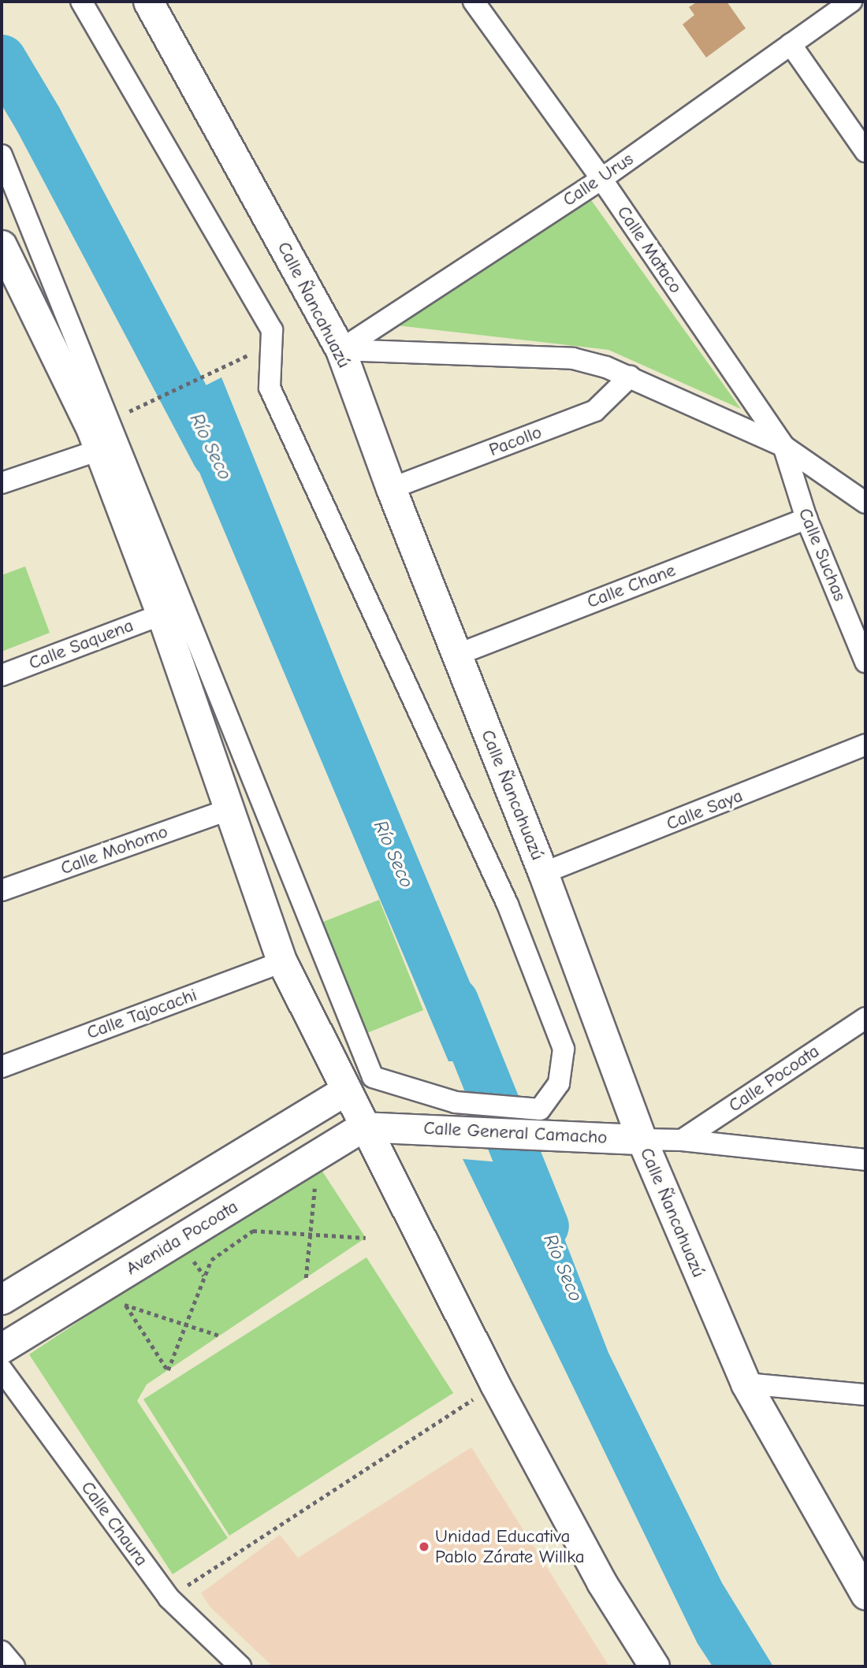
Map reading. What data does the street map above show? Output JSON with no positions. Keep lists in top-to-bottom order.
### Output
{
  "streets": {
    "street": [
      "Calle Urus",
      "Calle Mataco",
      "Calle Ñancahuazú",
      "Pacollo",
      "Calle Suchas",
      "Calle Chane",
      "Calle Saquena",
      "Calle Saya",
      "Calle Mohomo",
      "Calle Tajocachi",
      "Calle Pocoata",
      "Calle General Camacho",
      "Avenida Pocoata",
      "Calle Chaura"
    ]
  },
  "crossings": [
    ["Calle Urus", "Calle Mataco"],
    ["Calle Urus", "Calle Ñancahuazú"],
    ["Calle Mataco", "Calle Suchas"],
    ["Calle Ñancahuazú", "Pacollo"],
    ["Calle Ñancahuazú", "Calle Chane"],
    ["Calle Ñancahuazú", "Calle Saya"],
    ["Calle Ñancahuazú", "Calle General Camacho"],
    ["Calle Suchas", "Calle Chane"],
    ["Calle Pocoata", "Calle General Camacho"],
    ["Calle General Camacho", "Avenida Pocoata"]
  ],
  "water": ["Río Seco"],
  "places": ["Unidad Educativa Pablo Zárate Willka"]
}
